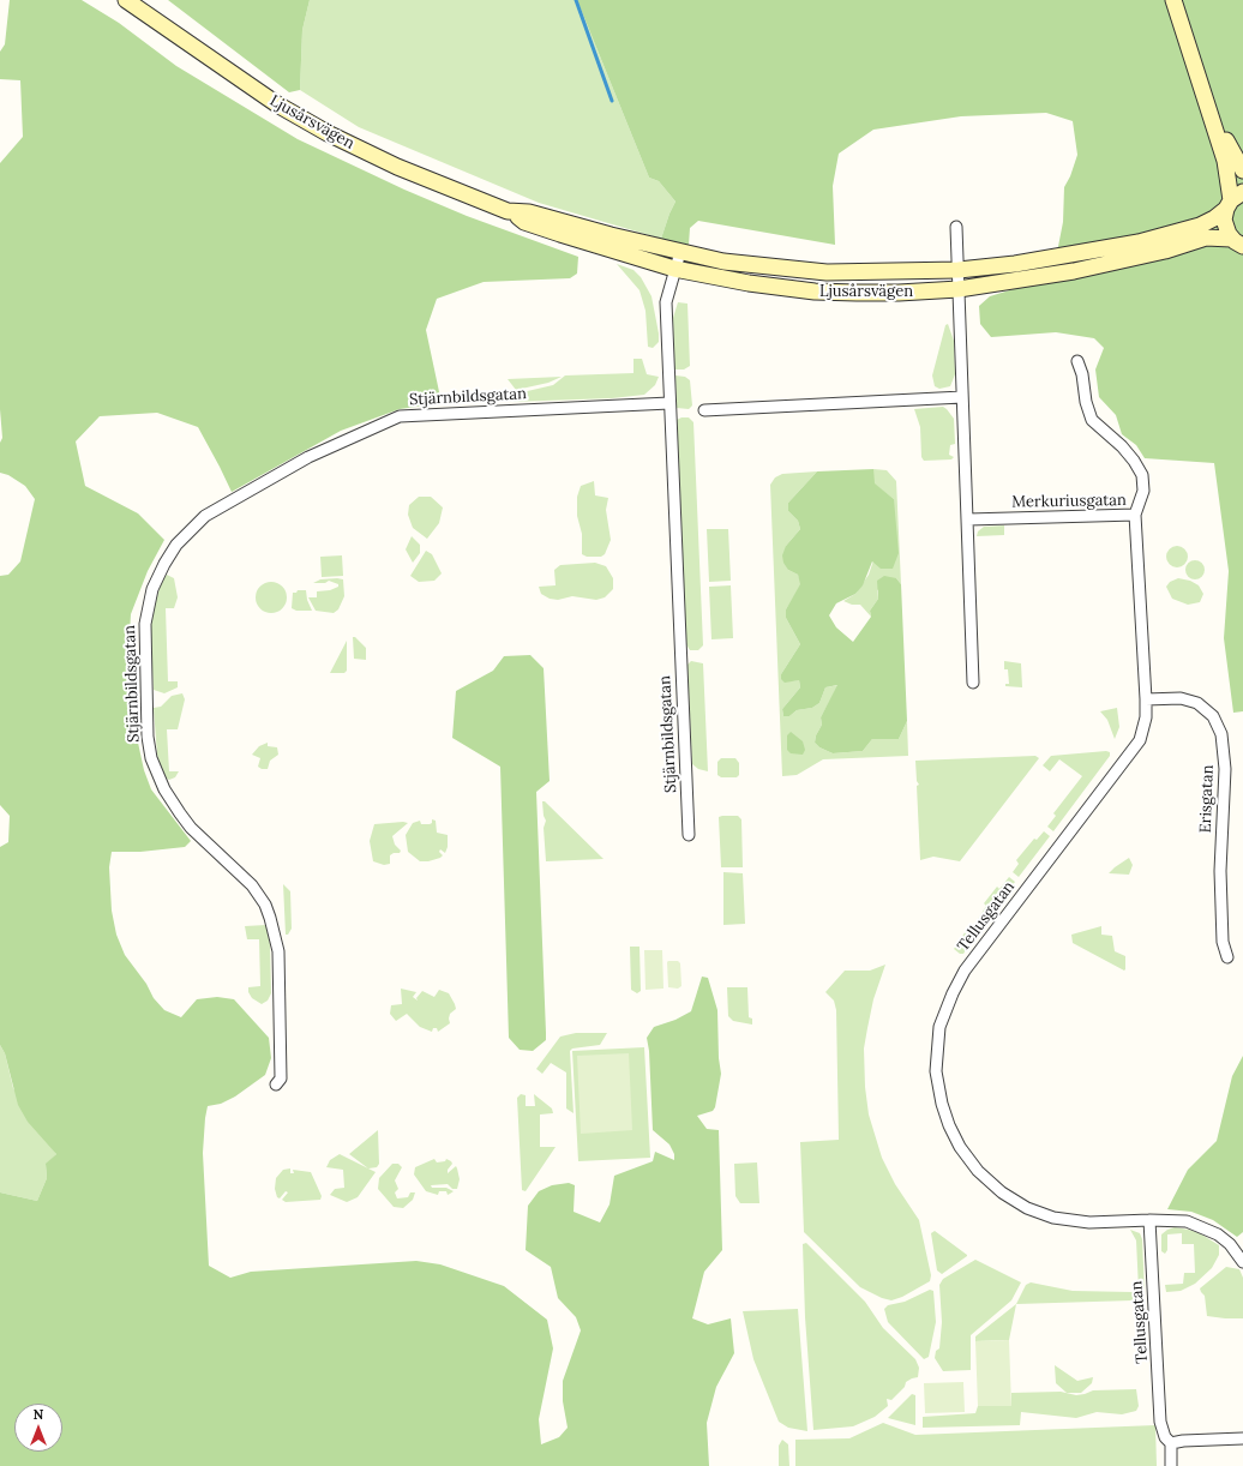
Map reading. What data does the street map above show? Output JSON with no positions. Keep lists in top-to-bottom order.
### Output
{
  "streets": {
    "main road": ["Ljusårsvägen"],
    "street": [
      "Stjärnbildsgatan",
      "Merkuriusgatan",
      "Erisgatan",
      "Tellusgatan"
    ]
  },
  "crossings": [
    ["Ljusårsvägen", "Stjärnbildsgatan"],
    ["Merkuriusgatan", "Tellusgatan"],
    ["Erisgatan", "Tellusgatan"]
  ],
  "north": "top"
}
